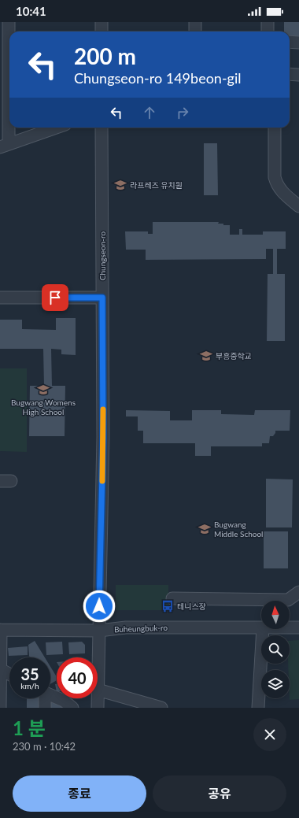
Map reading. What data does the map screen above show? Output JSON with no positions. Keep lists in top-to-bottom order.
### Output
{
  "streets": {
    "street": ["Chungseon-ro", "Buheungbuk-ro"]
  },
  "crossings": [
    ["Chungseon-ro", "Buheungbuk-ro"]
  ],
  "places": {
    "school or university": [
      "라프레즈 유치원",
      "부흥중학교",
      "Bugwang Womens High School",
      "Bugwang Middle School"
    ],
    "bus stop": ["테니스장"]
  },
  "north": "top",
  "page": {
    "status": "10:41",
    "turn": ["200 m", "Chungseon-ro 149beon-gil"],
    "speed": "35 km/h",
    "limit": "40",
    "heading": ["1 분", "230 m · 10:42"],
    "buttons": ["종료", "공유"]
  }
}
